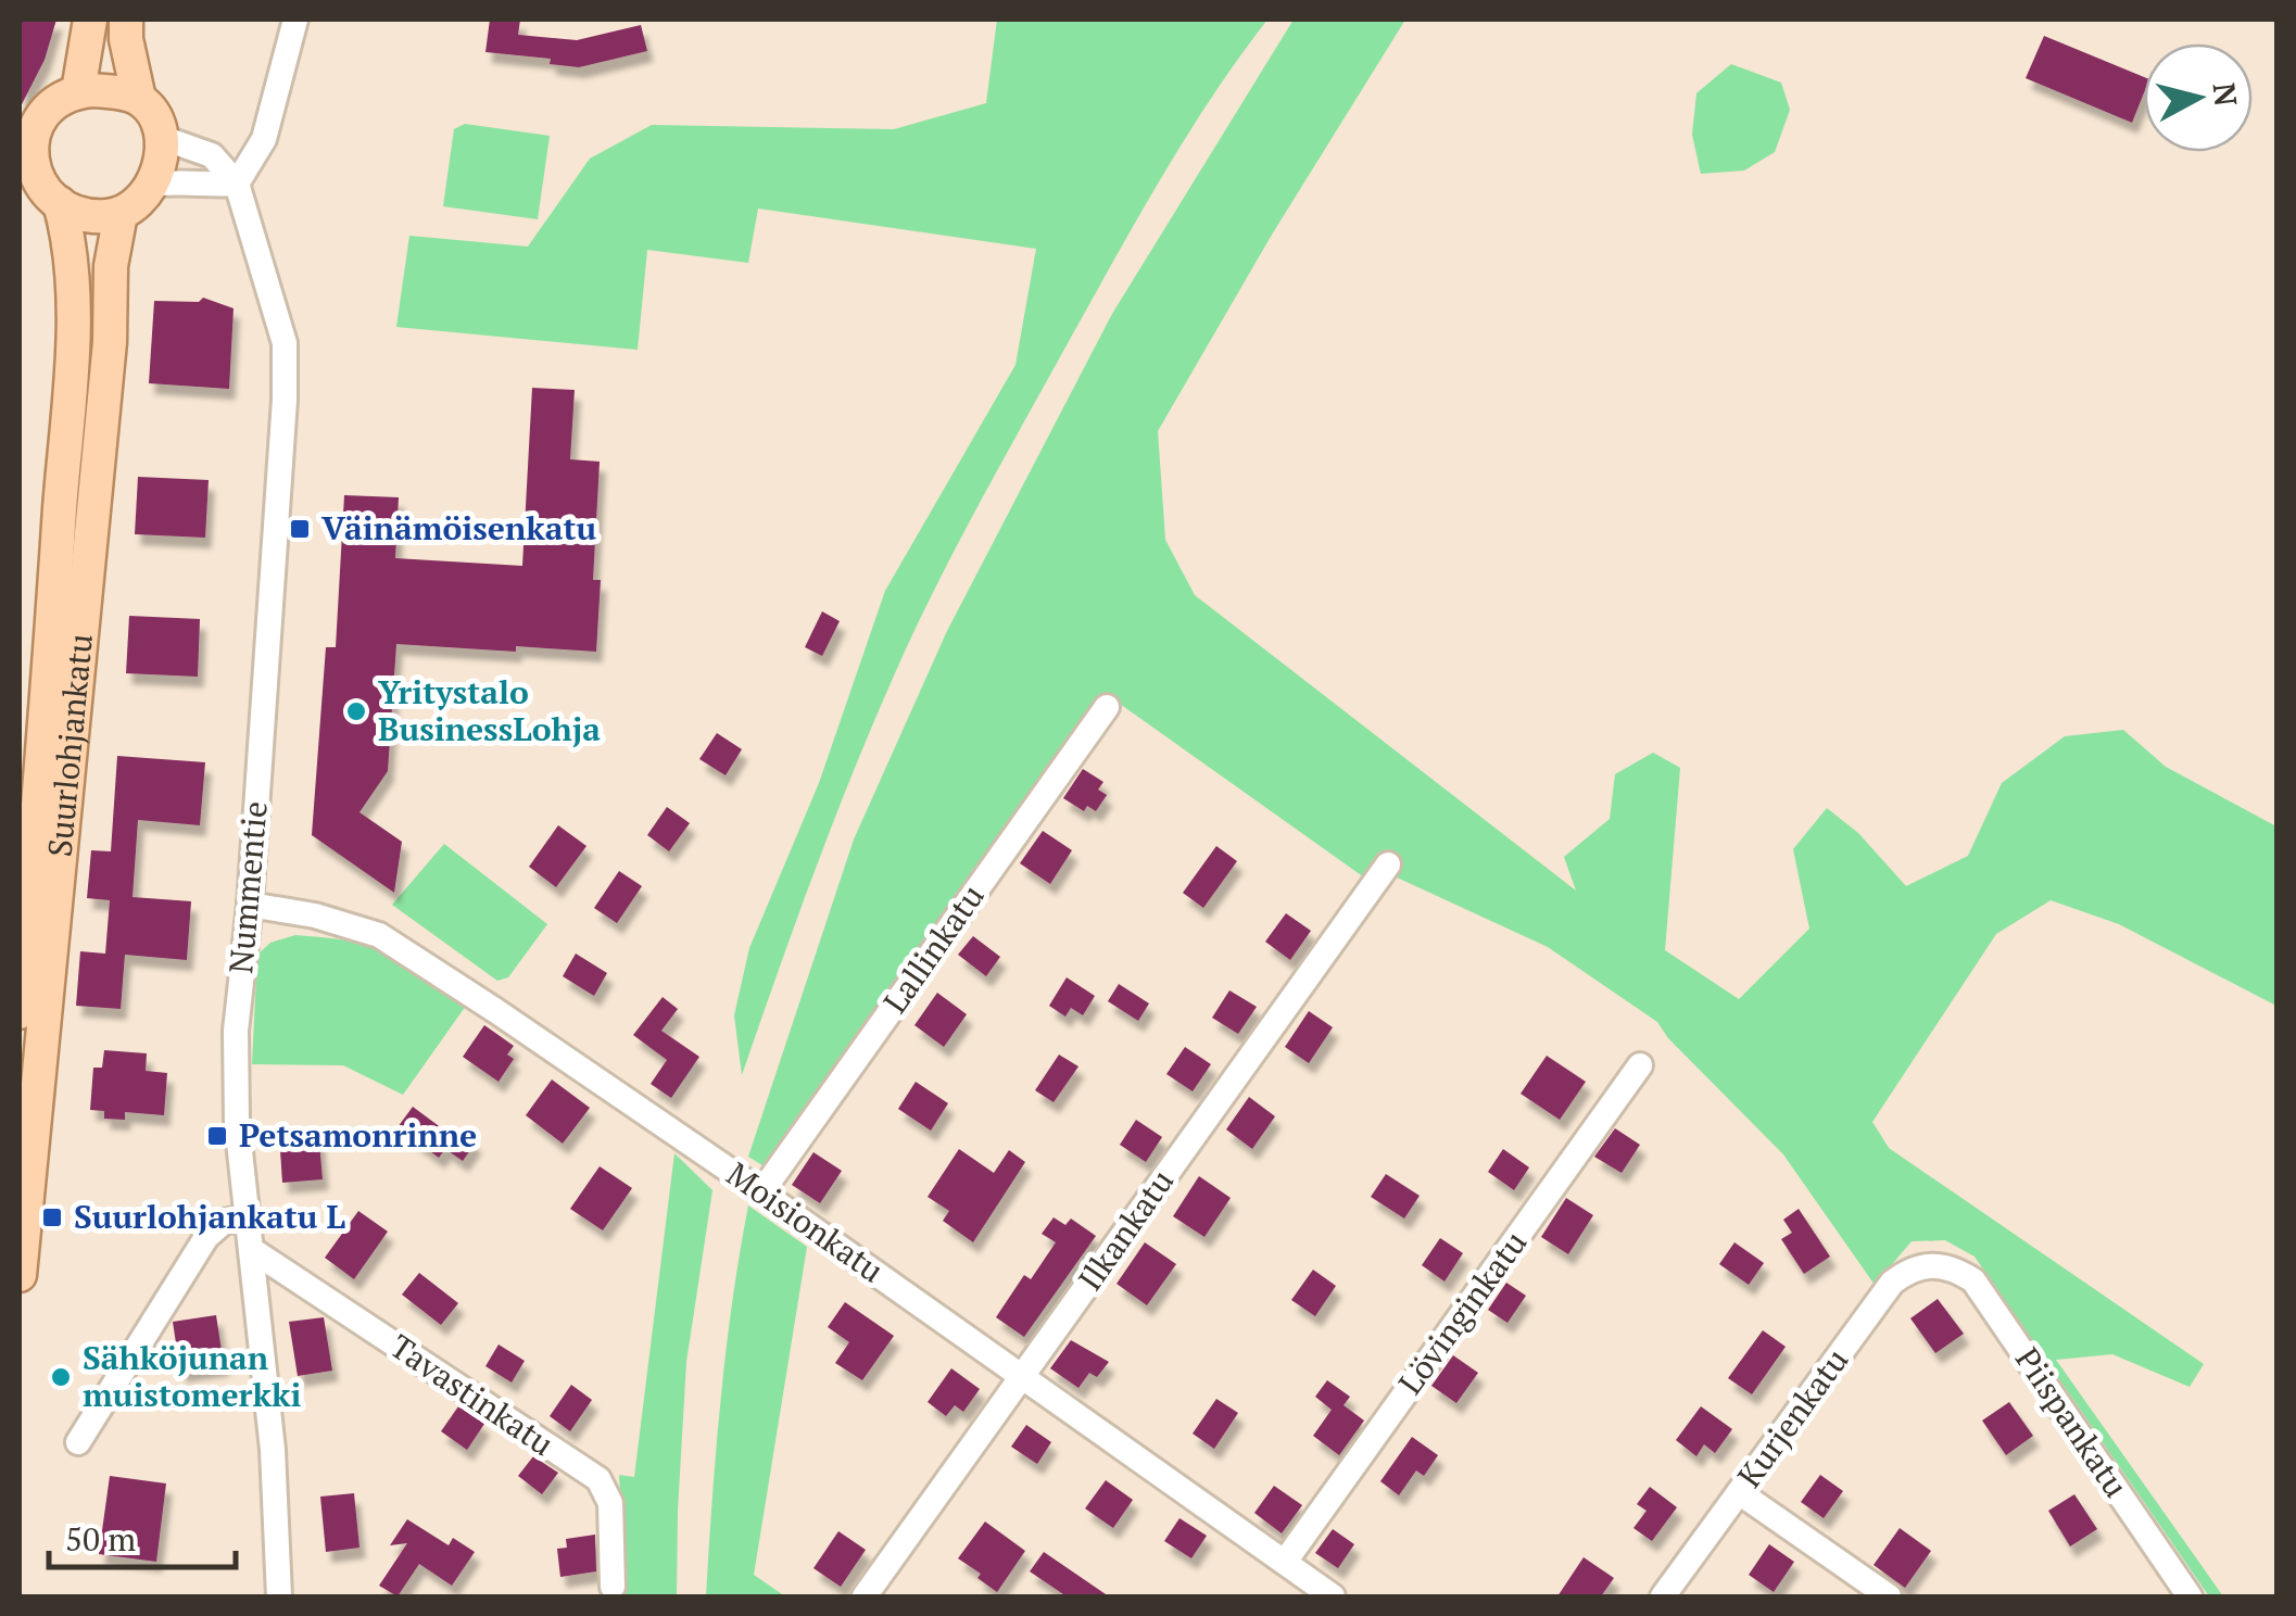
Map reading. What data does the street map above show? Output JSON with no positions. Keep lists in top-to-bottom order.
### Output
{
  "streets": {
    "main road": ["Suurlohjankatu"],
    "street": [
      "Nummentie",
      "Lallinkatu",
      "Moisionkatu",
      "Ilkankatu",
      "Lövinginkatu",
      "Tavastinkatu",
      "Kurjenkatu",
      "Piispankatu"
    ]
  },
  "crossings": [
    ["Nummentie", "Moisionkatu"],
    ["Nummentie", "Tavastinkatu"],
    ["Lallinkatu", "Moisionkatu"],
    ["Moisionkatu", "Ilkankatu"],
    ["Moisionkatu", "Lövinginkatu"],
    ["Kurjenkatu", "Piispankatu"]
  ],
  "places": {
    "transit": ["Väinämöisenkatu", "Petsamonrinne", "Suurlohjankatu L"],
    "other": ["Yritystalo BusinessLohja", "Sähköjunan muistomerkki"]
  },
  "scale_bar": "50 m",
  "north": "right"
}
